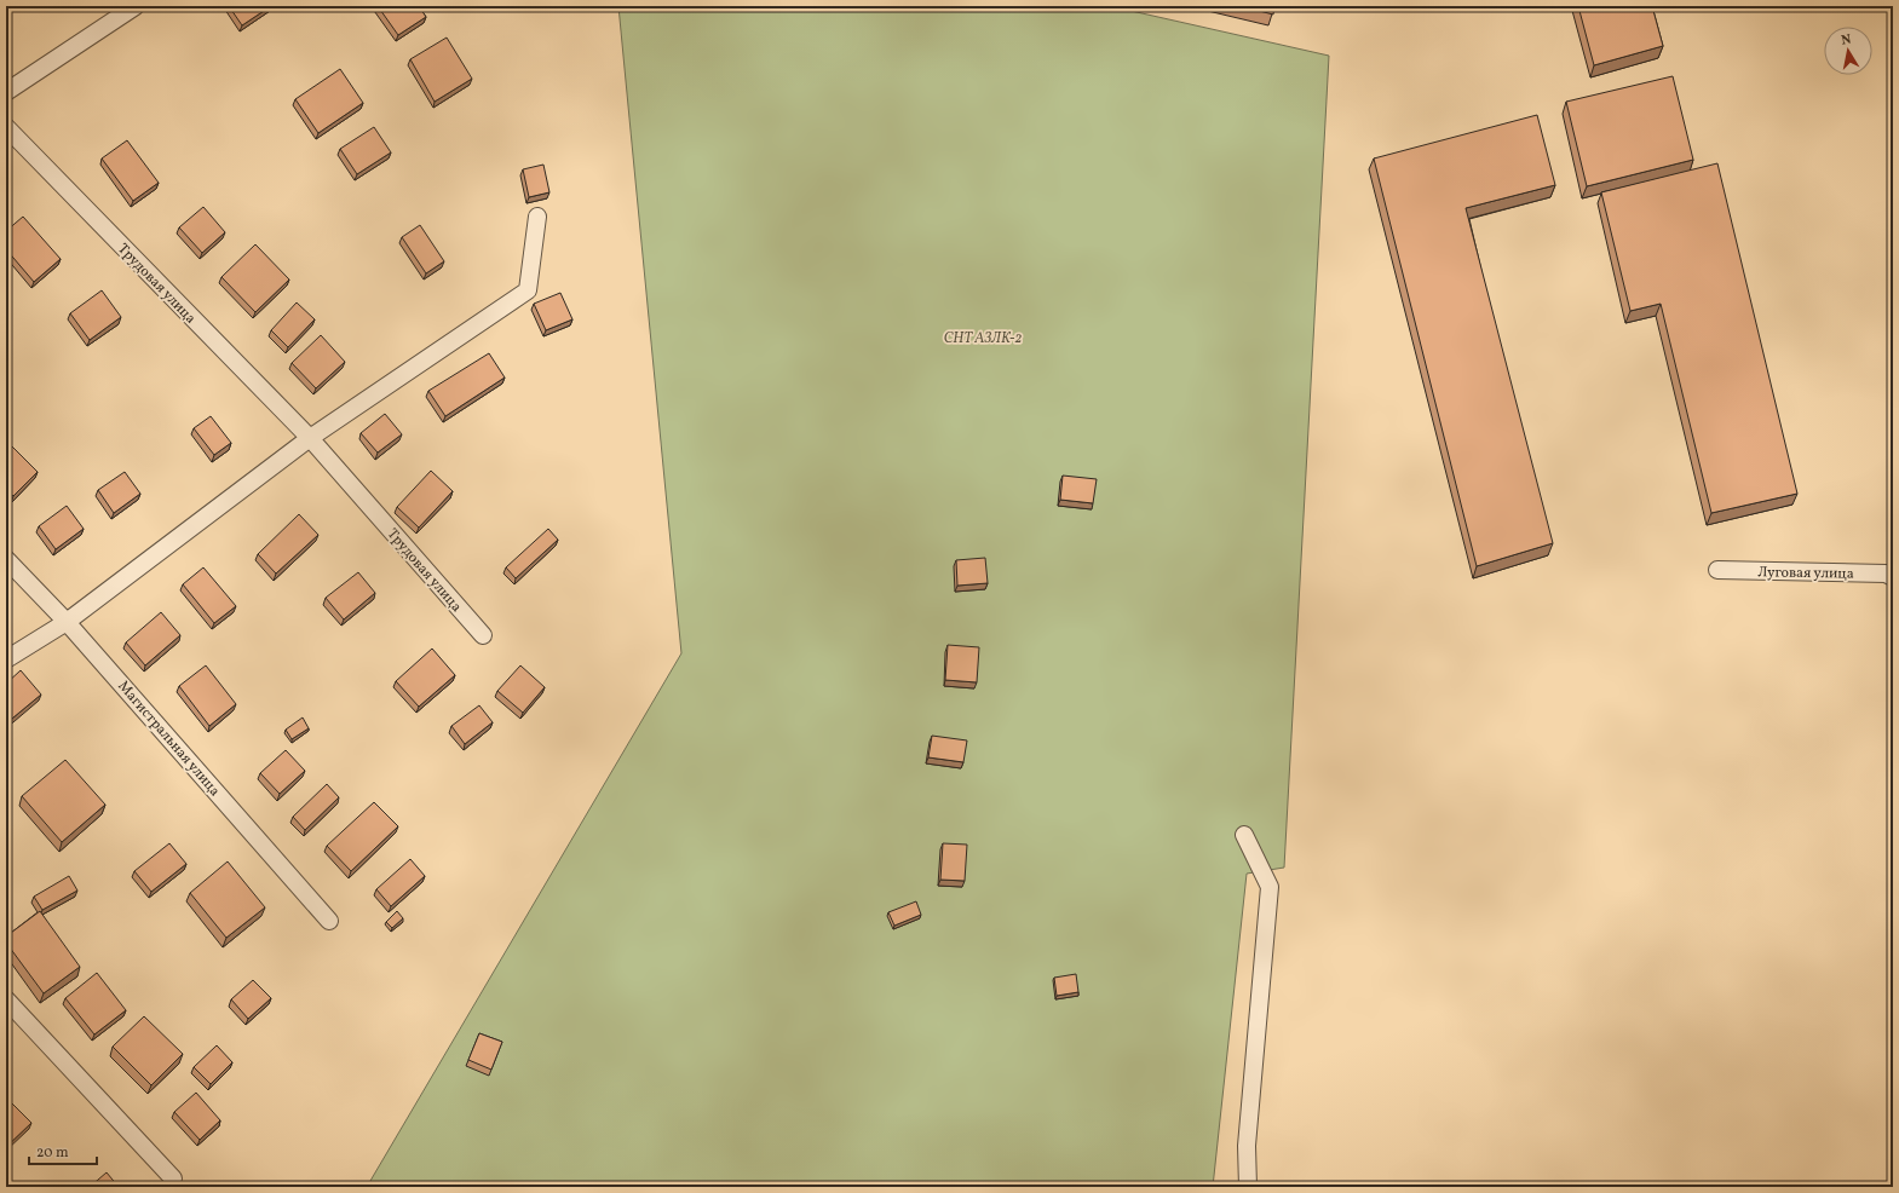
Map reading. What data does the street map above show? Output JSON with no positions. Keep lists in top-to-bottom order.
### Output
{
  "streets": {
    "street": ["Трудовая улица", "Луговая улица", "Магистральная улица"]
  },
  "parks": ["СНТ АЗЛК-2"],
  "scale_bar": "20 m",
  "north": "top"
}
